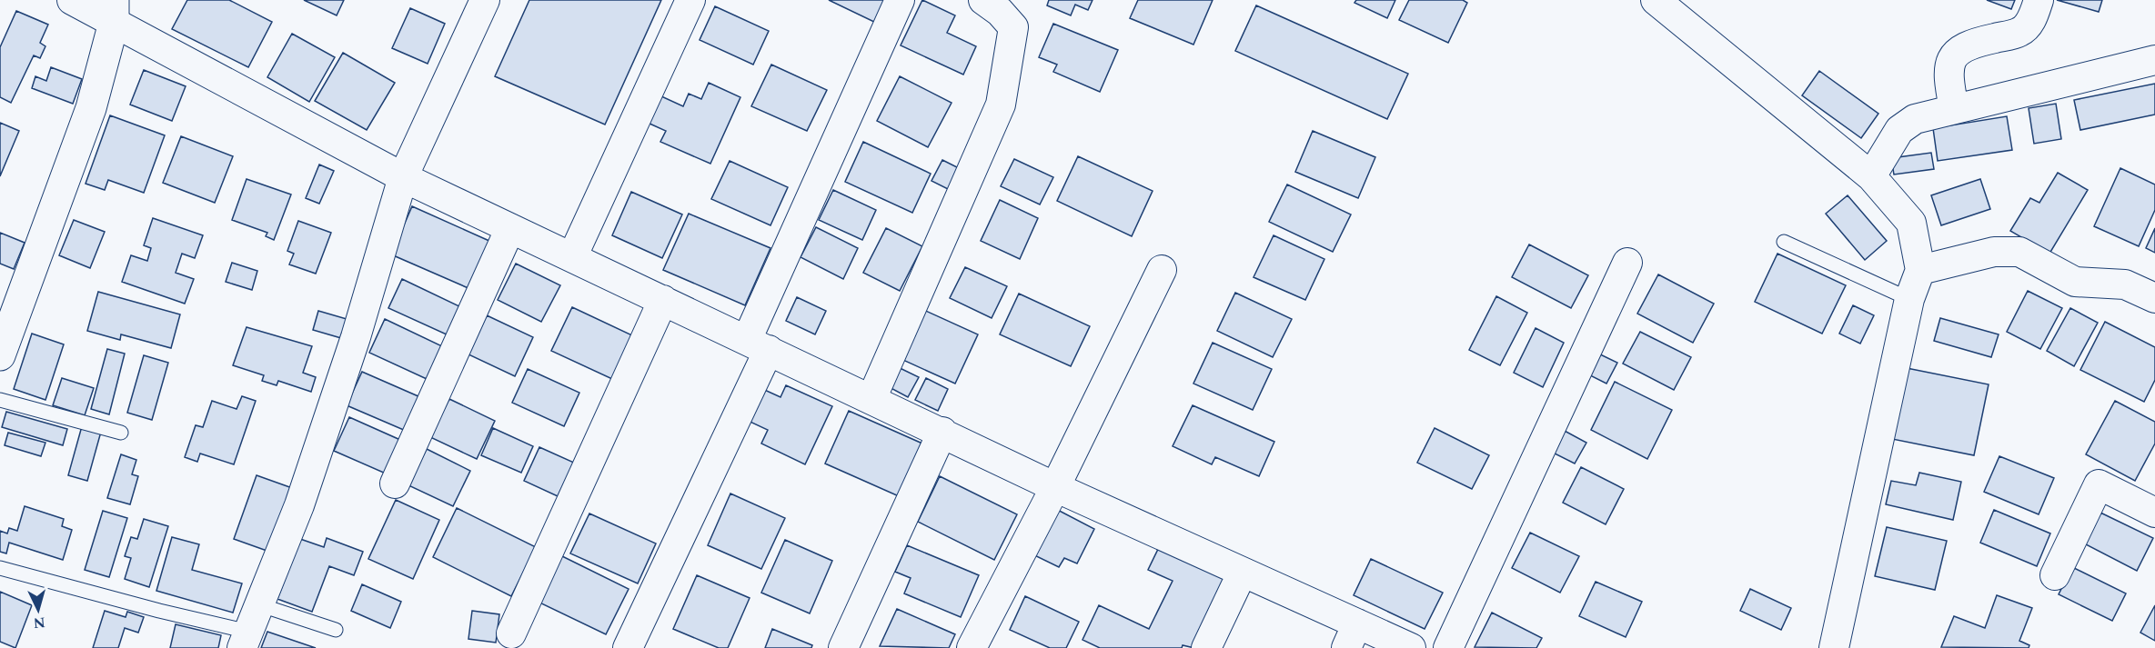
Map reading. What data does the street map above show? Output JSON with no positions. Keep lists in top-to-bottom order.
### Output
{
  "north": "bottom"
}
